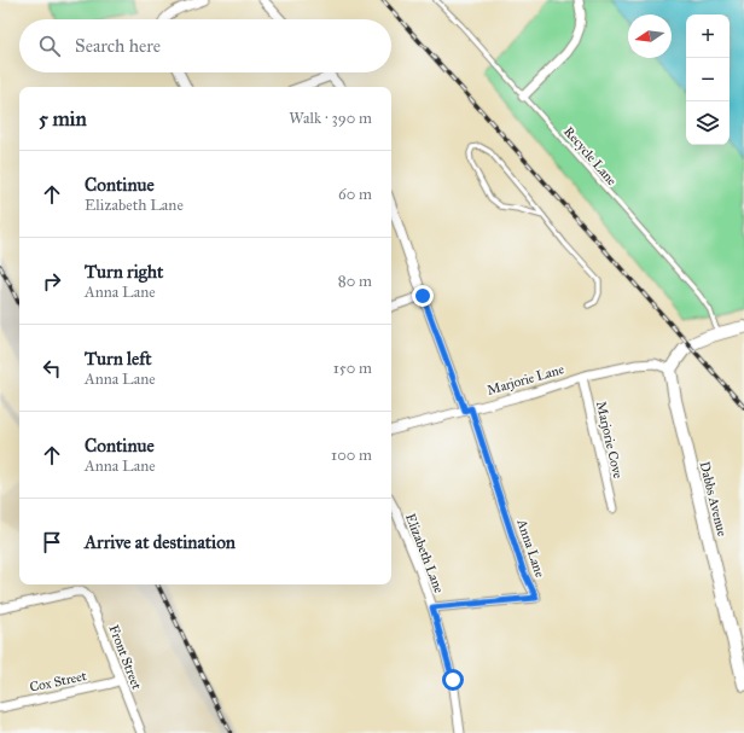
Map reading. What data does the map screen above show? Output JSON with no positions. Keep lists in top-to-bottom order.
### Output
{
  "streets": {
    "street": [
      "Marjorie Lane",
      "Marjorie Cove",
      "Dabbs Avenue",
      "Anna Lane",
      "Elizabeth Lane",
      "Front Street",
      "Cox Street"
    ],
    "lane": ["Recycle Lane"]
  },
  "crossings": [
    ["Marjorie Lane", "Marjorie Cove"],
    ["Marjorie Lane", "Dabbs Avenue"],
    ["Marjorie Lane", "Anna Lane"],
    ["Anna Lane", "Elizabeth Lane"],
    ["Front Street", "Cox Street"]
  ],
  "north": "left",
  "page": {
    "map_buttons": ["+", "−"],
    "search": "Search here",
    "heading": ["5 min", "Walk · 390 m"],
    "list": [
      ["Continue", "Elizabeth Lane", "60 m"],
      ["Turn right", "Anna Lane", "80 m"],
      ["Turn left", "Anna Lane", "150 m"],
      ["Continue", "Anna Lane", "100 m"],
      "Arrive at destination"
    ]
  }
}
